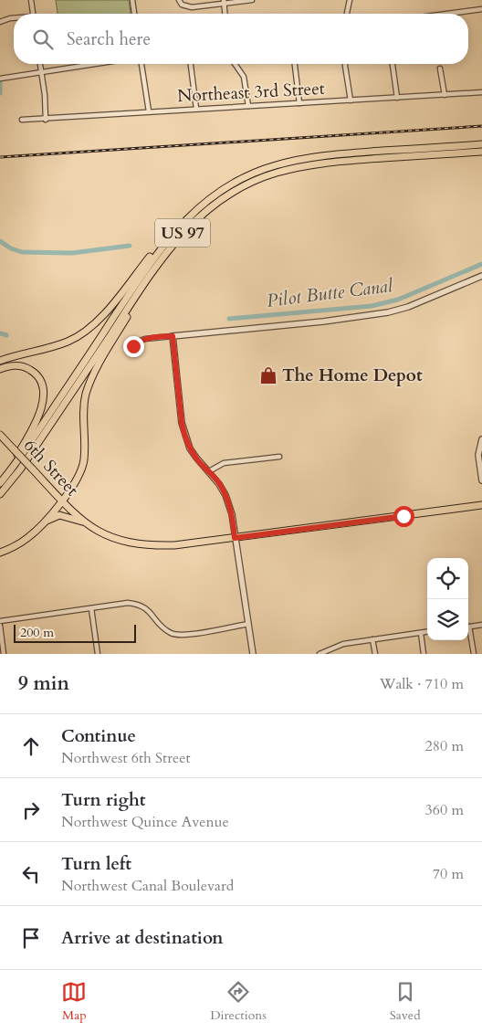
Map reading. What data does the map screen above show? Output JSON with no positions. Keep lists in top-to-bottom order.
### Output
{
  "streets": {
    "main road": ["US 97", "6th Street"],
    "street": ["Northeast 3rd Street"]
  },
  "water": ["Pilot Butte Canal"],
  "places": {
    "shop": ["The Home Depot"]
  },
  "scale_bar": "200 m",
  "page": {
    "search": "Search here",
    "scale": "200 m",
    "heading": ["9 min", "Walk · 710 m"],
    "list": [
      ["Continue", "Northwest 6th Street", "280 m"],
      ["Turn right", "Northwest Quince Avenue", "360 m"],
      ["Turn left", "Northwest Canal Boulevard", "70 m"],
      "Arrive at destination"
    ],
    "nav": ["Map", "Directions", "Saved"]
  }
}
